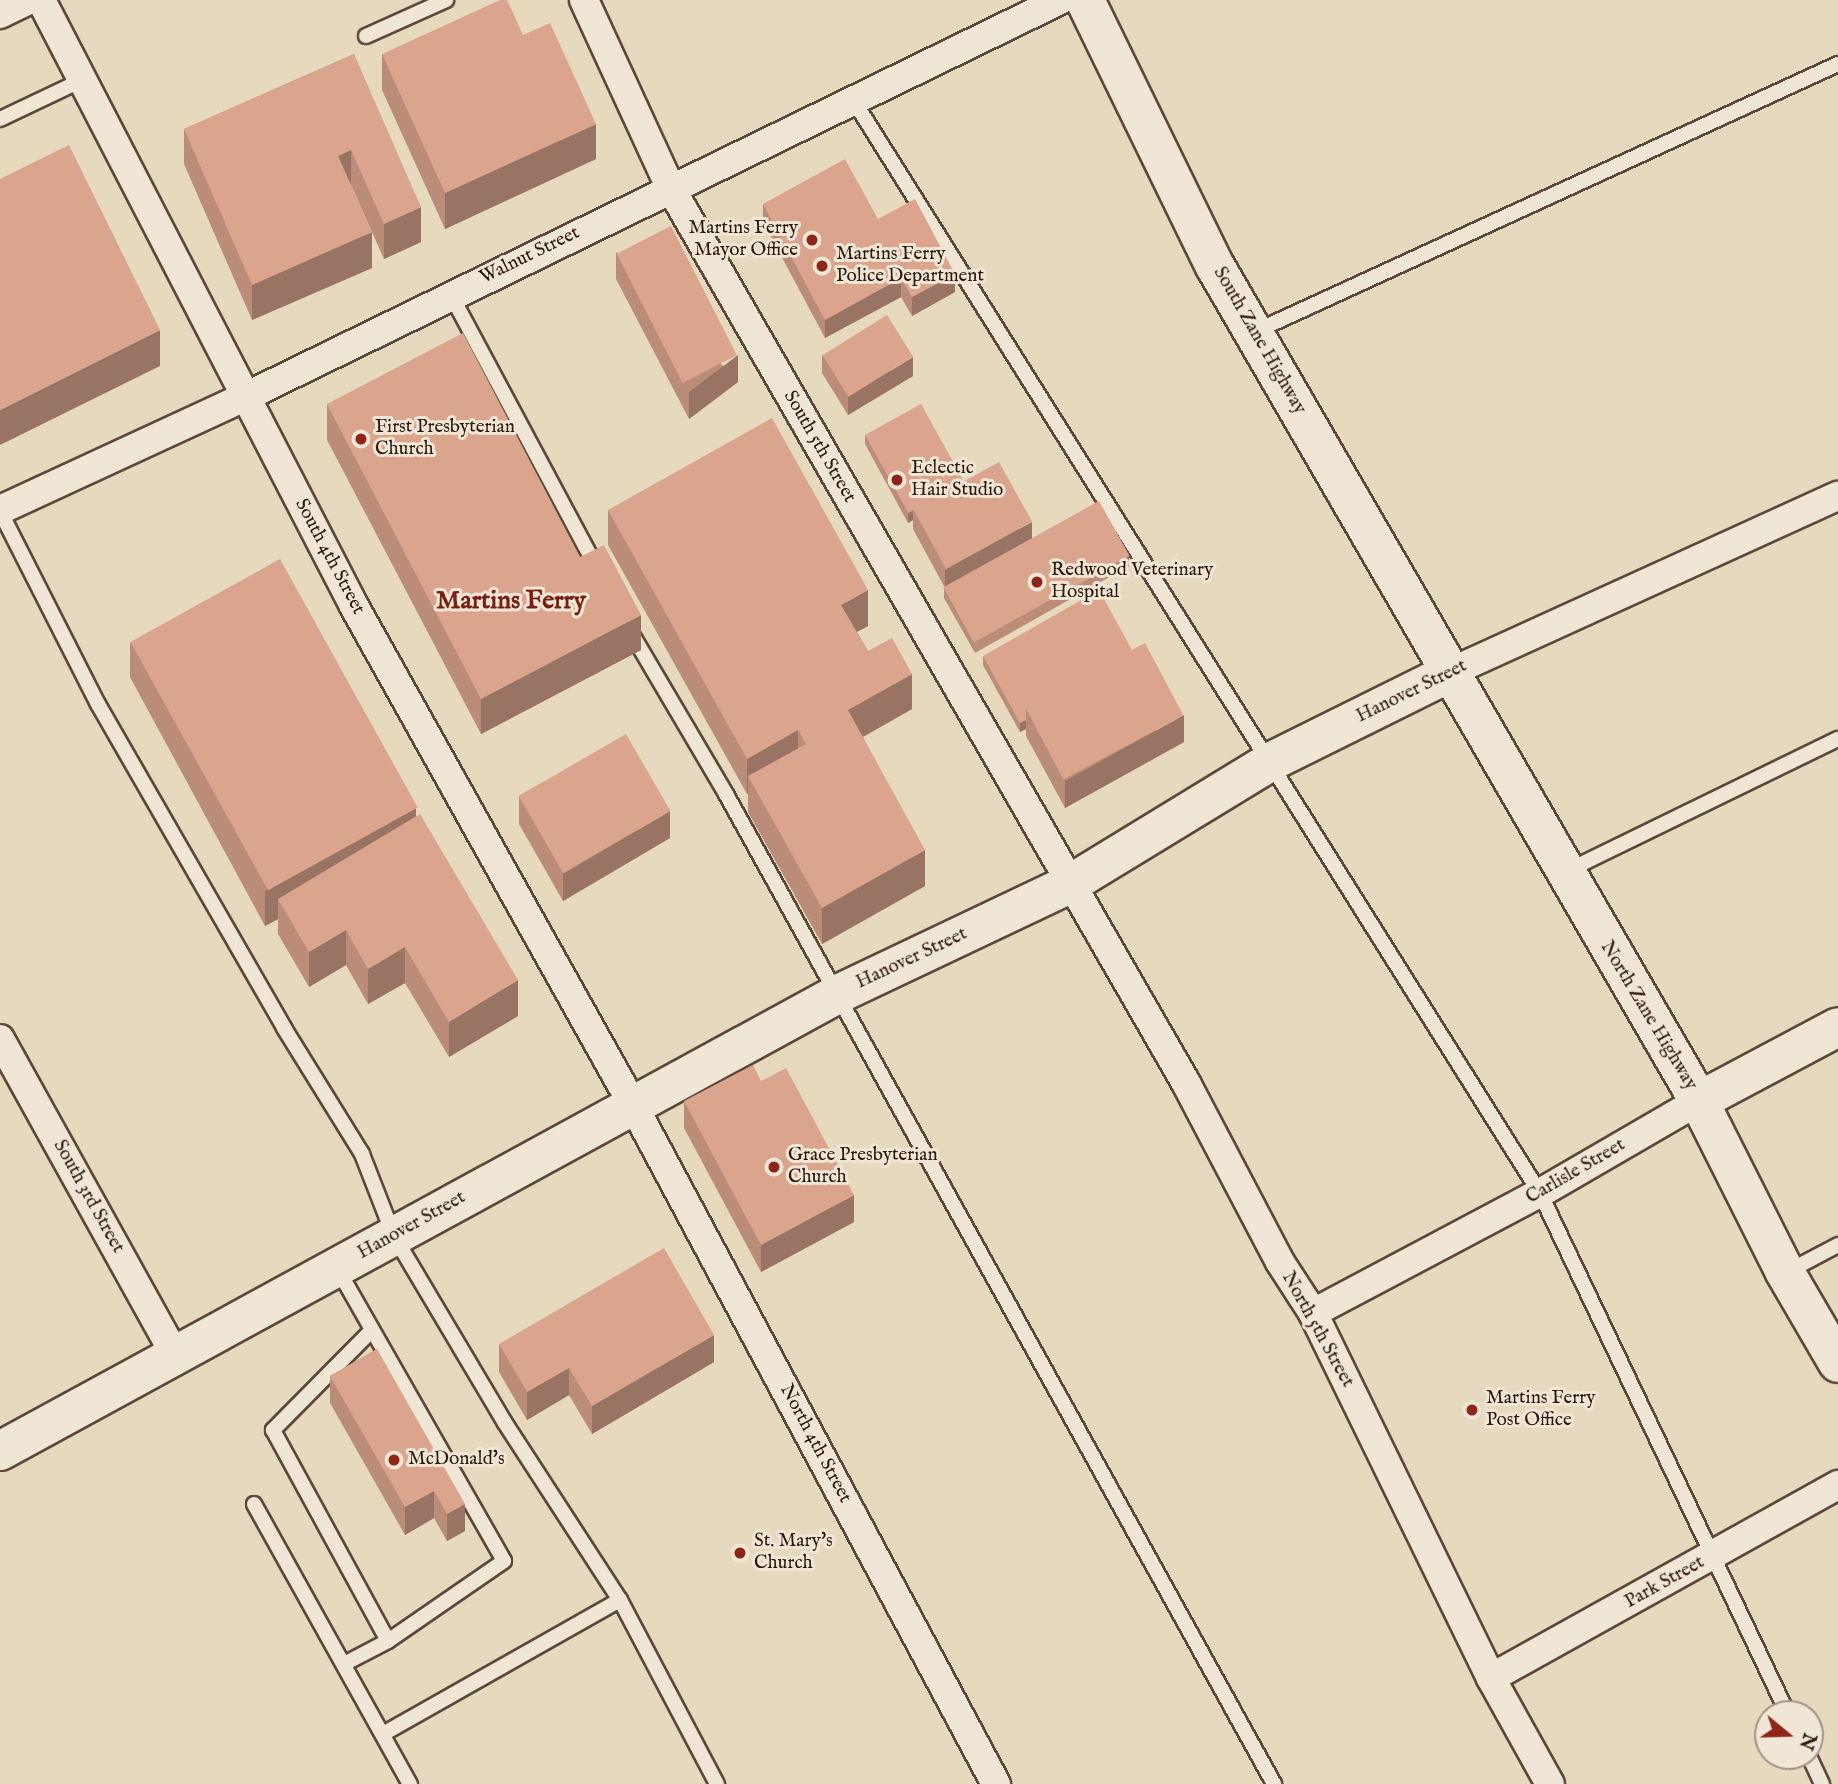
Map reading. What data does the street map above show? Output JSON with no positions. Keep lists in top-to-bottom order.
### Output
{
  "streets": {
    "main road": [
      "South Zane Highway",
      "Hanover Street",
      "North Zane Highway",
      "Carlisle Street"
    ],
    "street": [
      "Walnut Street",
      "South 5th Street",
      "South 4th Street",
      "South 3rd Street",
      "North 5th Street",
      "North 4th Street",
      "Park Street"
    ]
  },
  "crossings": [
    ["Walnut Street", "South 5th Street"],
    ["Walnut Street", "South 4th Street"],
    ["South Zane Highway", "Hanover Street"],
    ["South Zane Highway", "North Zane Highway"],
    ["South 5th Street", "Hanover Street"],
    ["South 5th Street", "North 5th Street"],
    ["South 4th Street", "Hanover Street"],
    ["South 4th Street", "North 4th Street"],
    ["Hanover Street", "North Zane Highway"],
    ["Hanover Street", "South 3rd Street"],
    ["Hanover Street", "North 5th Street"],
    ["Hanover Street", "North 4th Street"],
    ["North Zane Highway", "Carlisle Street"],
    ["Carlisle Street", "North 5th Street"],
    ["North 5th Street", "Park Street"]
  ],
  "districts": ["Martins Ferry"],
  "places": [
    "Martins Ferry Mayor Office",
    "Martins Ferry Police Department",
    "First Presbyterian Church",
    "Eclectic Hair Studio",
    "Redwood Veterinary Hospital",
    "Grace Presbyterian Church",
    "Martins Ferry Post Office",
    "McDonald's",
    "St. Mary's Church"
  ],
  "north": "right"
}
